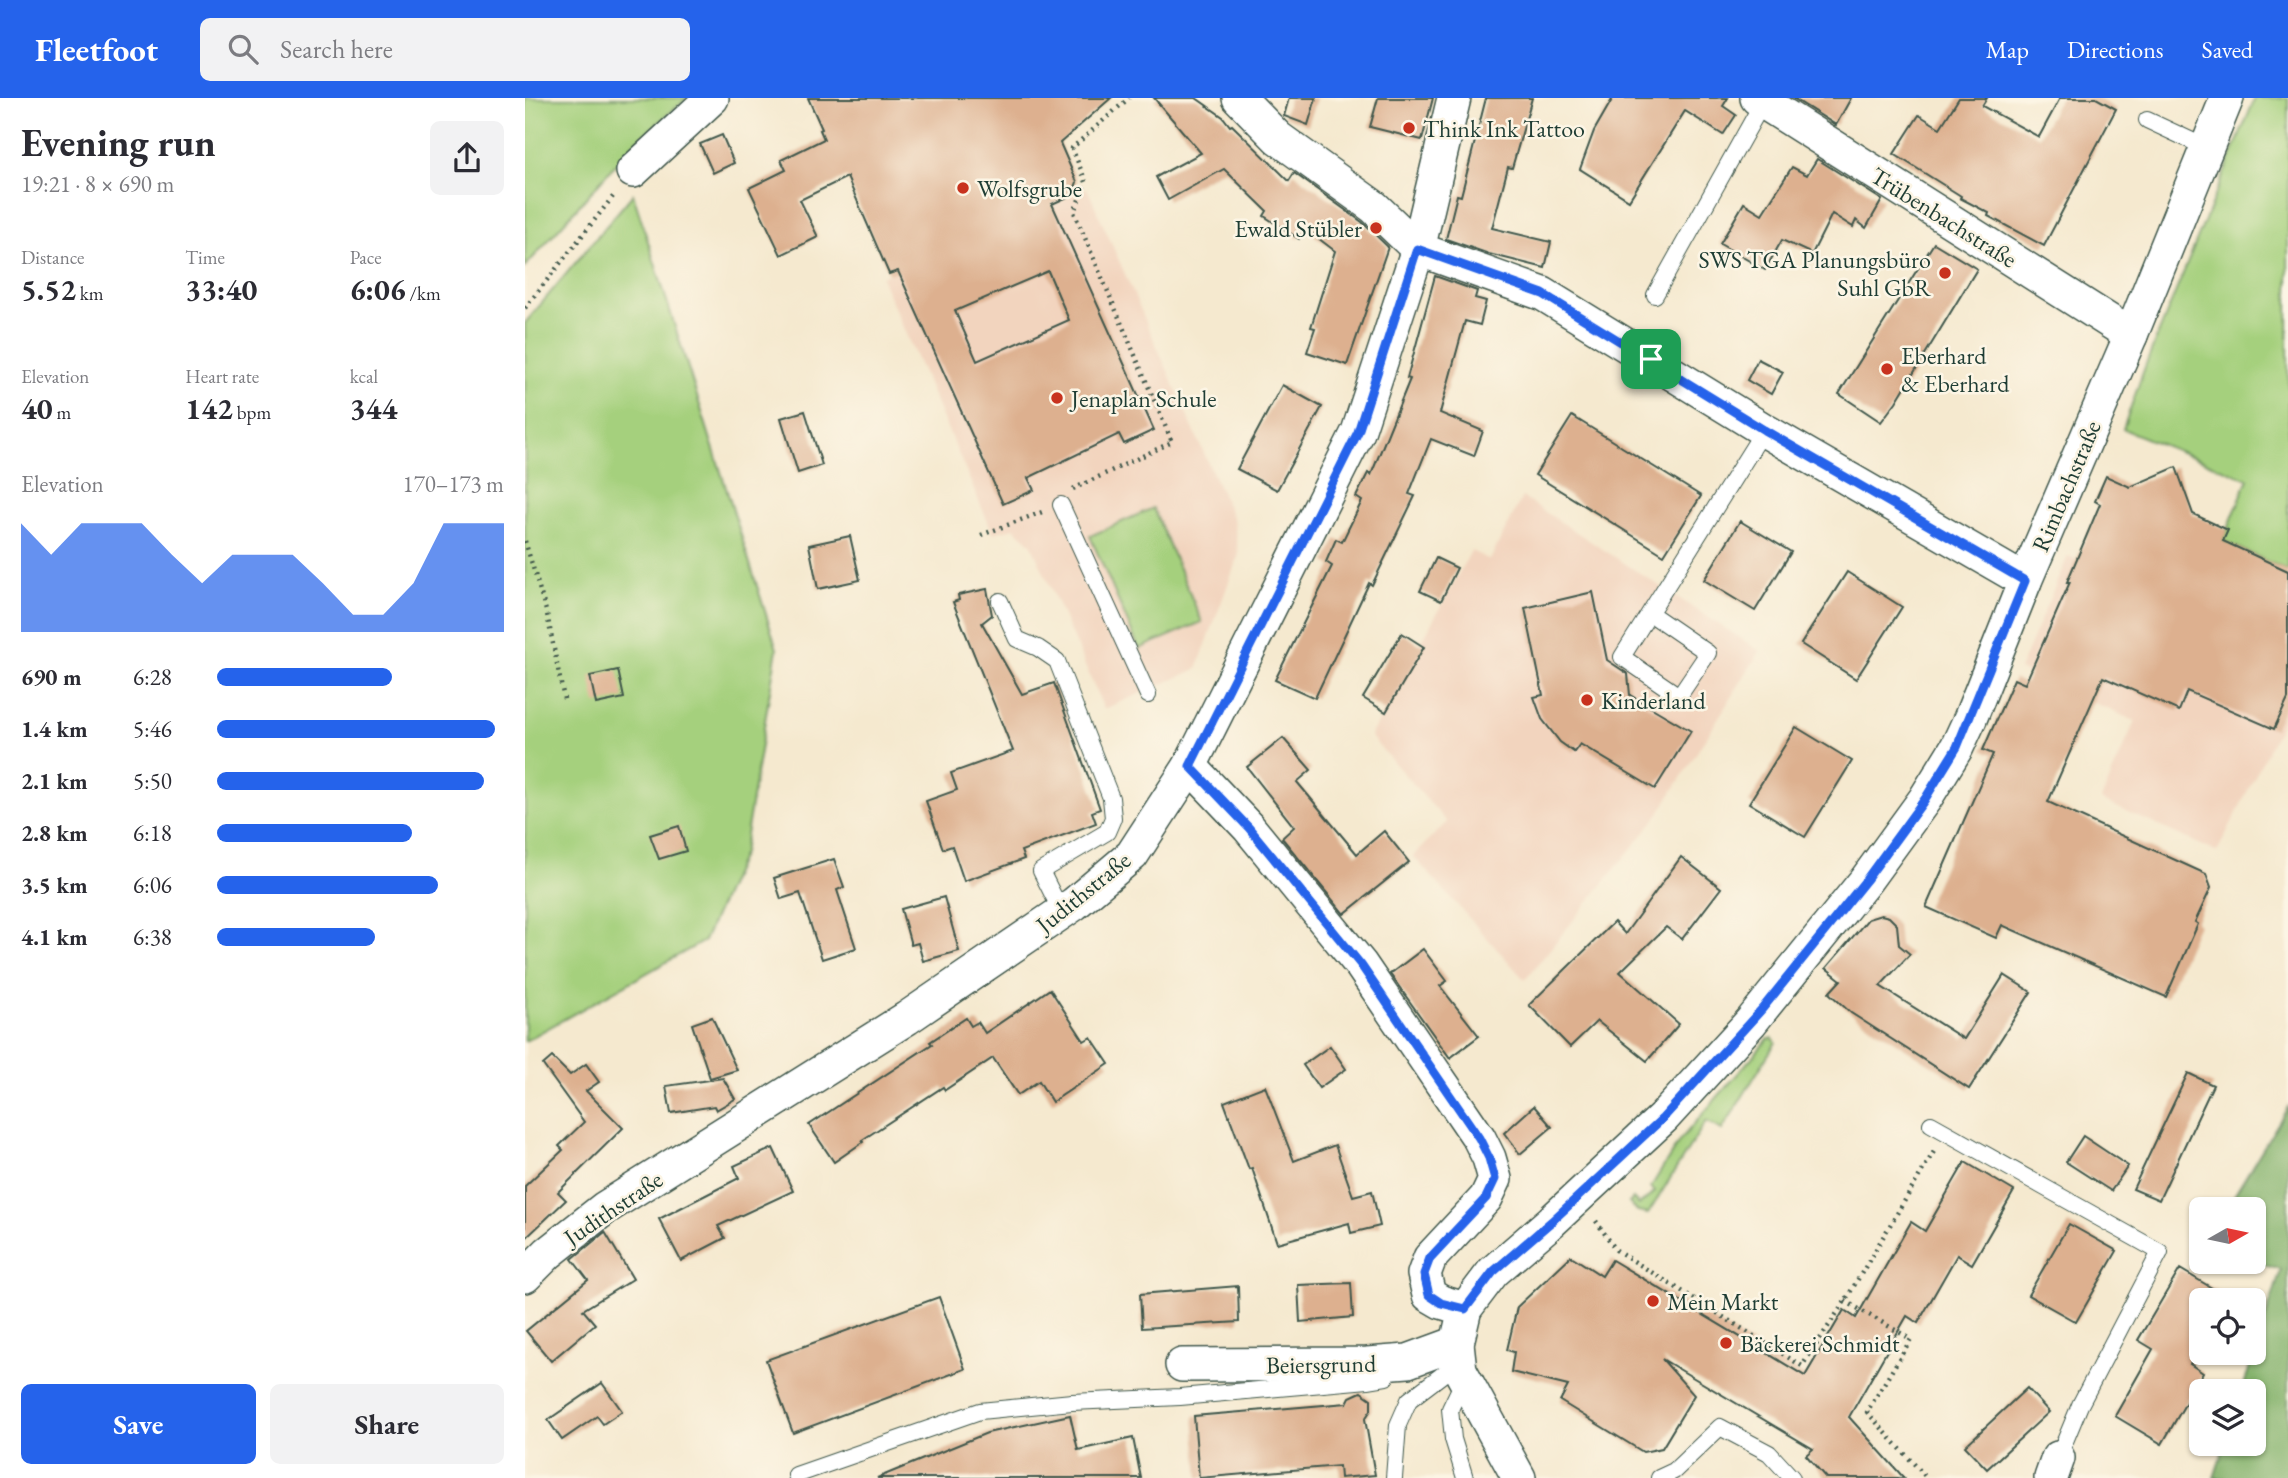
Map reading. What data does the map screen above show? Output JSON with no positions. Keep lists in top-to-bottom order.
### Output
{
  "streets": {
    "street": [
      "Trübenbachstraße",
      "Rimbachstraße",
      "Judithstraße",
      "Beiersgrund"
    ]
  },
  "crossings": [
    ["Trübenbachstraße", "Rimbachstraße"],
    ["Rimbachstraße", "Beiersgrund"]
  ],
  "places": [
    "Think Ink Tattoo",
    "Wolfsgrube",
    "Ewald Stübler",
    "SWS TGA Planungsbüro Suhl GbR",
    "Eberhard & Eberhard",
    "Jenaplan Schule",
    "Kinderland",
    "Mein Markt",
    "Bäckerei Schmidt"
  ],
  "north": "right",
  "page": {
    "header": "Fleetfoot",
    "search": "Search here",
    "nav": ["Map", "Directions", "Saved"],
    "heading": ["Evening run", "19:21 · 8 × 690 m"],
    "stats": [
      ["Distance", "5.52 km"],
      ["Time", "33:40"],
      ["Pace", "6:06 /km"],
      ["Elevation", "40 m"],
      ["Heart rate", "142 bpm"],
      ["kcal", "344"]
    ],
    "chart": ["Elevation", "170–173 m"],
    "list": [
      {
        "name": "690 m",
        "note": "6:28"
      },
      {
        "name": "1.4 km",
        "note": "5:46"
      },
      {
        "name": "2.1 km",
        "note": "5:50"
      },
      {
        "name": "2.8 km",
        "note": "6:18"
      },
      {
        "name": "3.5 km",
        "note": "6:06"
      },
      {
        "name": "4.1 km",
        "note": "6:38"
      }
    ],
    "buttons": ["Save", "Share"]
  }
}
